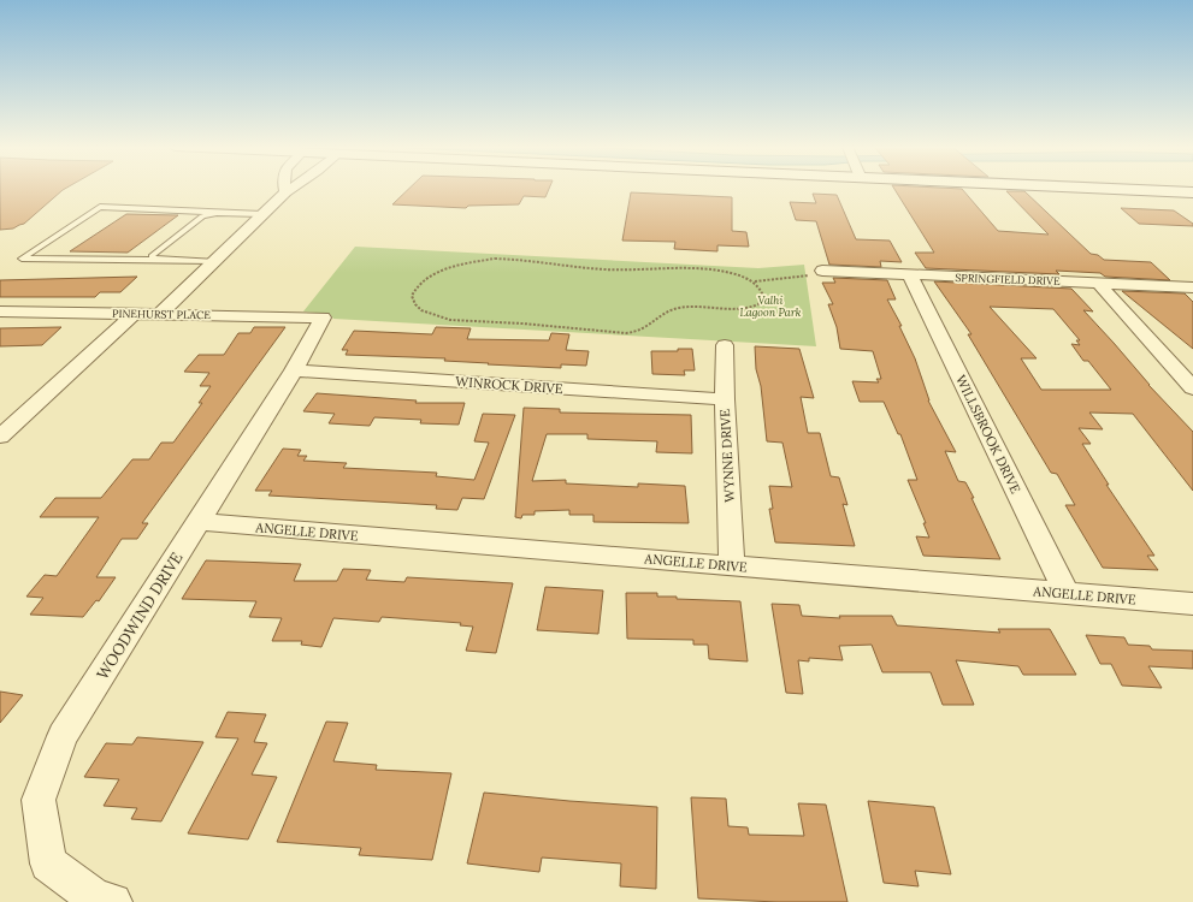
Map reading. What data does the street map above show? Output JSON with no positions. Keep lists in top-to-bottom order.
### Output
{
  "streets": {
    "street": [
      "SPRINGFIELD DRIVE",
      "PINEHURST PLACE",
      "WINROCK DRIVE",
      "WILLSBROOK DRIVE",
      "WYNNE DRIVE",
      "ANGELLE DRIVE",
      "WOODWIND DRIVE"
    ]
  },
  "crossings": [
    ["SPRINGFIELD DRIVE", "WILLSBROOK DRIVE"],
    ["PINEHURST PLACE", "WOODWIND DRIVE"],
    ["WINROCK DRIVE", "WYNNE DRIVE"],
    ["WINROCK DRIVE", "WOODWIND DRIVE"],
    ["WILLSBROOK DRIVE", "ANGELLE DRIVE"],
    ["WYNNE DRIVE", "ANGELLE DRIVE"],
    ["ANGELLE DRIVE", "WOODWIND DRIVE"]
  ],
  "parks": ["Valhi Lagoon Park"]
}
